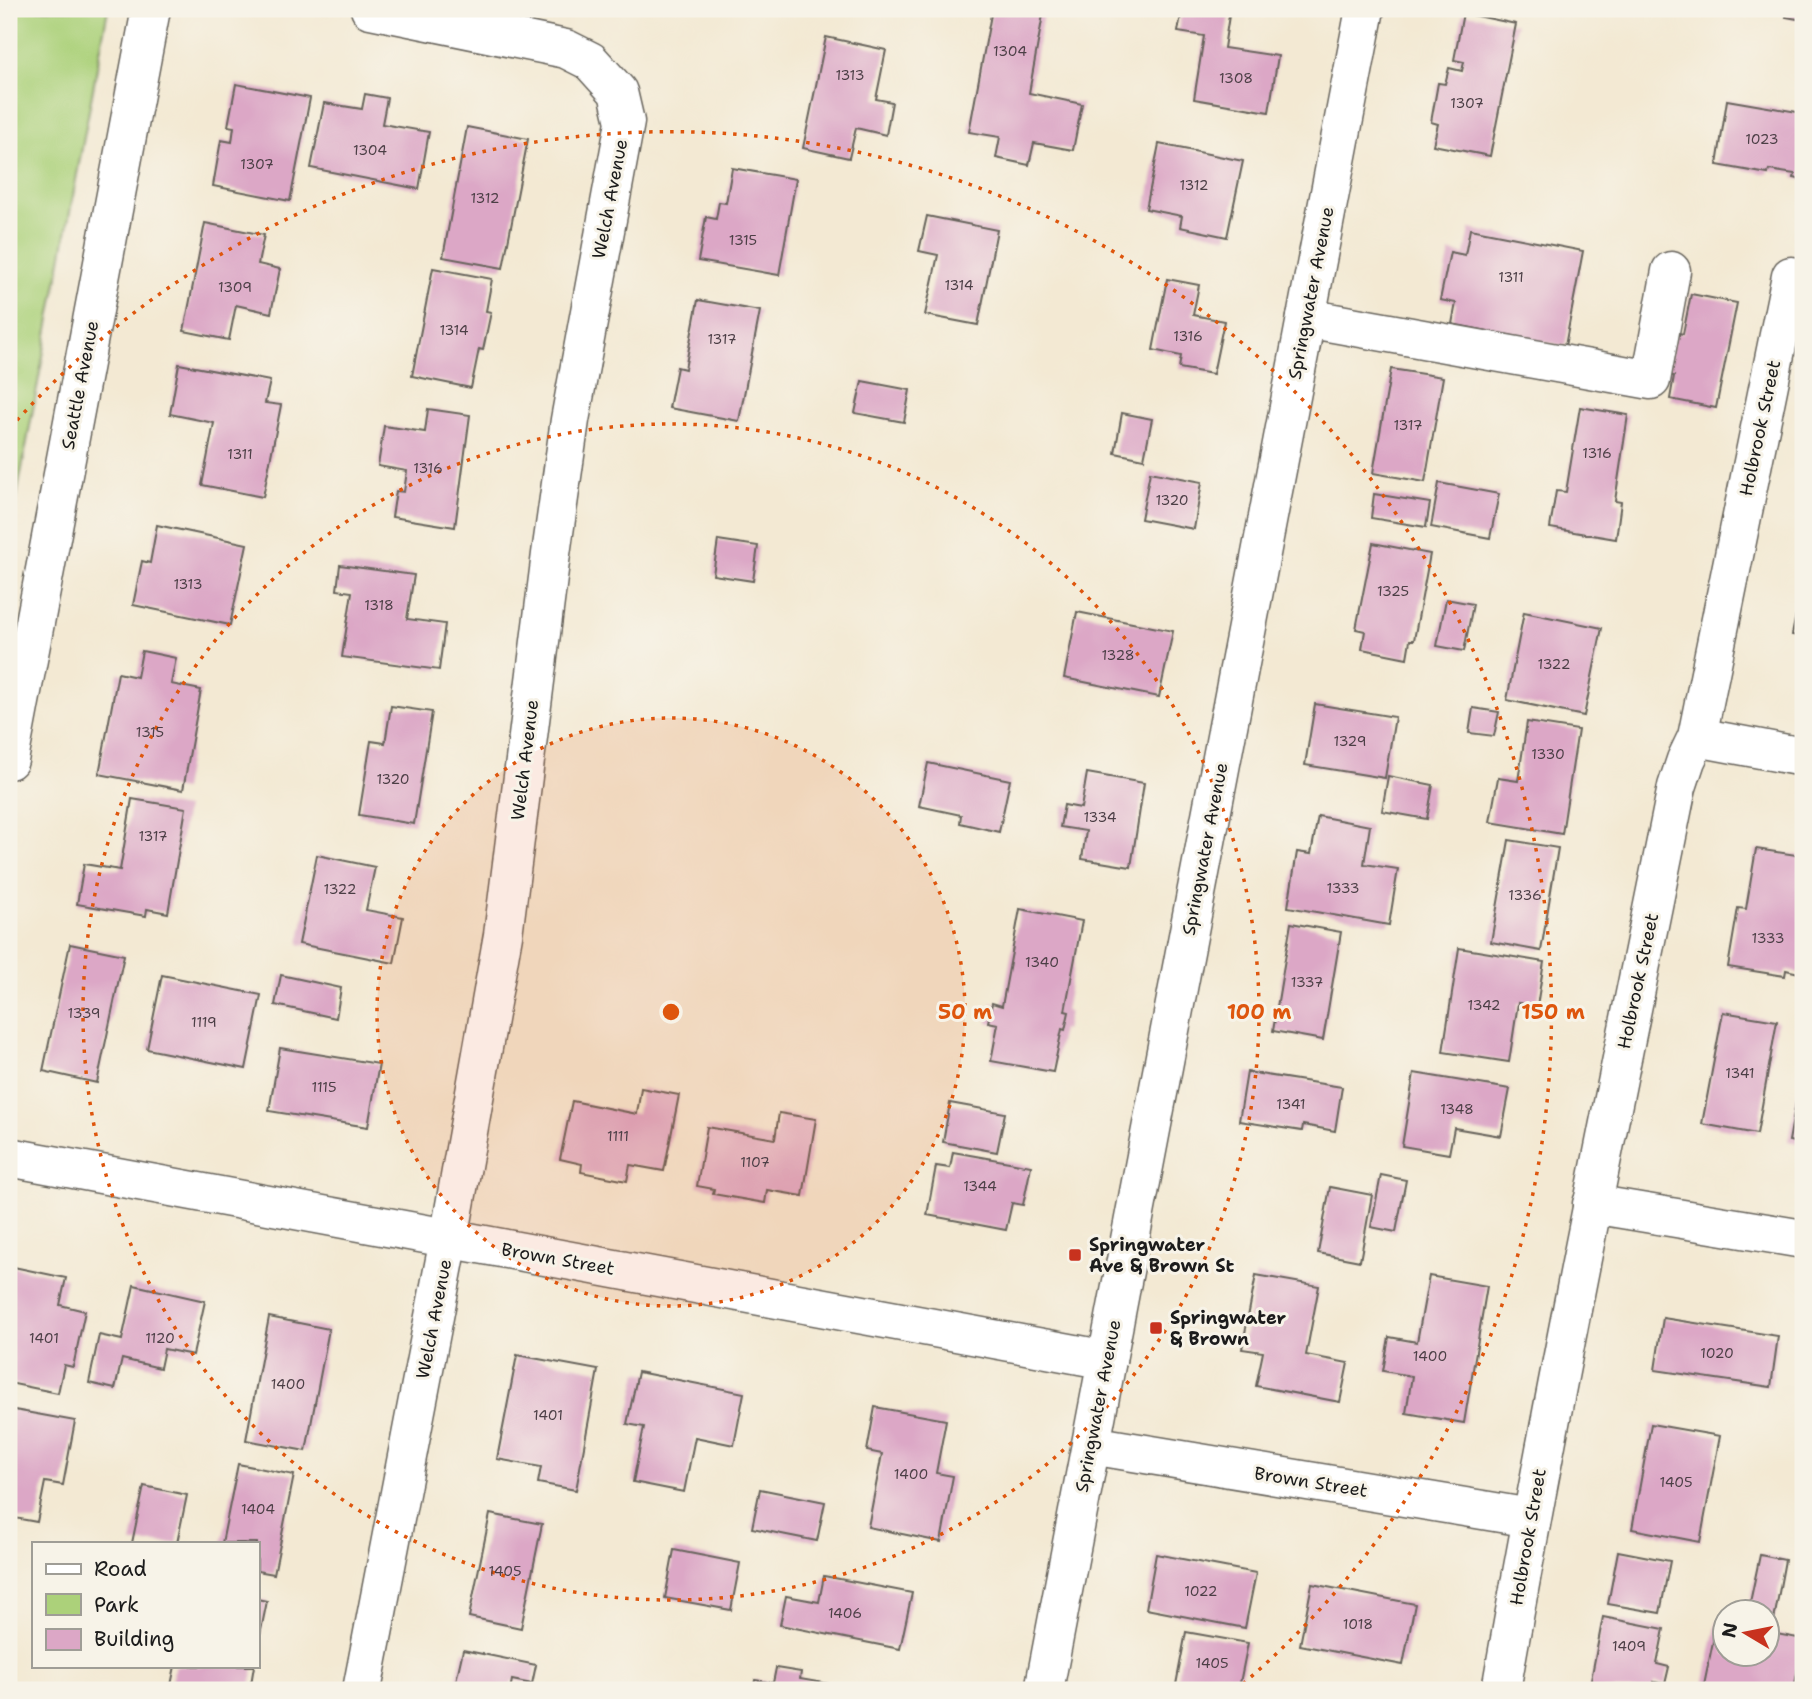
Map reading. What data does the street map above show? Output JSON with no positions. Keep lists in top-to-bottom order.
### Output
{
  "streets": {
    "street": [
      "Welch Avenue",
      "Springwater Avenue",
      "Seattle Avenue",
      "Holbrook Street",
      "Brown Street"
    ]
  },
  "crossings": [
    ["Welch Avenue", "Brown Street"],
    ["Springwater Avenue", "Brown Street"],
    ["Holbrook Street", "Brown Street"]
  ],
  "places": {
    "transit": ["Springwater Ave & Brown St", "Springwater & Brown"]
  },
  "house_numbers": [
    "1304",
    "1313",
    "1308",
    "1307",
    "1023",
    "1304",
    "1307",
    "1312",
    "1312",
    "1315",
    "1311",
    "1314",
    "1309",
    "1314",
    "1316",
    "1317",
    "1317",
    "1316",
    "1311",
    "1316",
    "1320",
    "1313",
    "1325",
    "1318",
    "1328",
    "1322",
    "1315",
    "1329",
    "1330",
    "1320",
    "1334",
    "1317",
    "1333",
    "1322",
    "1336",
    "1333",
    "1340",
    "1337",
    "1342",
    "1339",
    "1119",
    "1341",
    "1115",
    "1341",
    "1348",
    "1111",
    "1107",
    "1344",
    "1401",
    "1120",
    "1020",
    "1400",
    "1400",
    "1401",
    "1400",
    "1405",
    "1404",
    "1405",
    "1022",
    "1406",
    "1018",
    "1409",
    "1405"
  ],
  "legend": ["Road", "Park", "Building"],
  "north": "left",
  "rings": ["50 m", "100 m", "150 m"]
}
